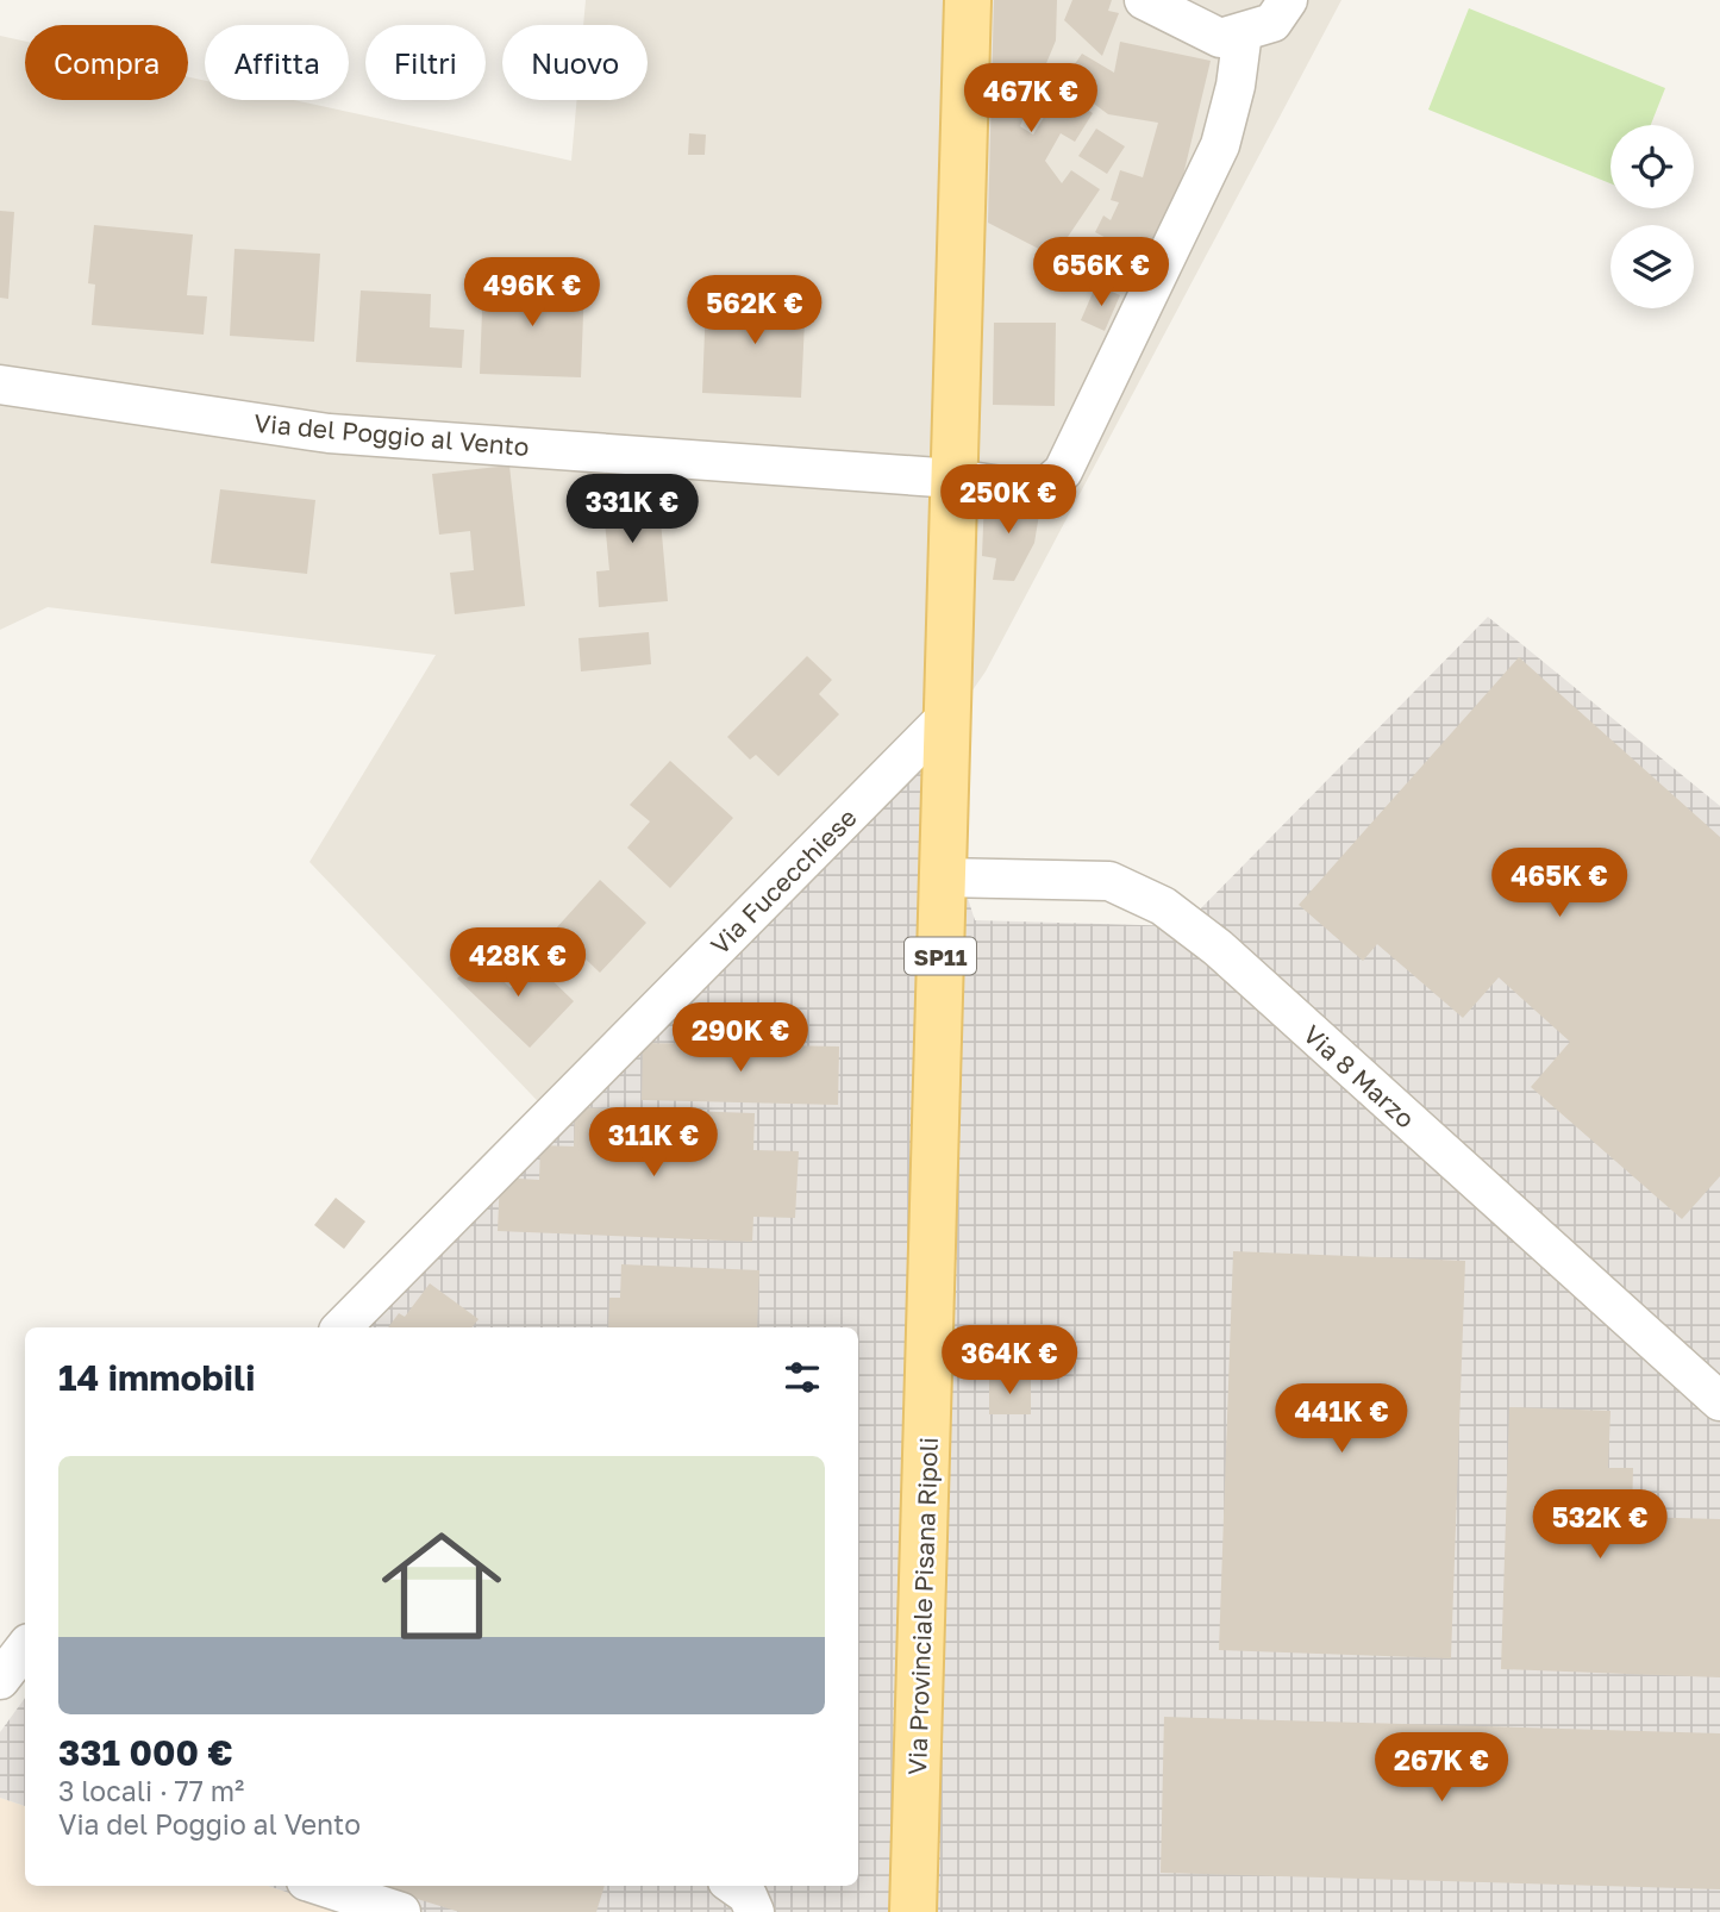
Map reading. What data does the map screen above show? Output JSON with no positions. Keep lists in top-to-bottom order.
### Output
{
  "streets": {
    "main road": ["SP11", "Via Provinciale Pisana Ripoli"],
    "street": ["Via del Poggio al Vento", "Via Fucecchiese", "Via 8 Marzo"]
  },
  "crossings": [
    ["Via del Poggio al Vento", "Via Provinciale Pisana Ripoli"],
    ["Via Fucecchiese", "Via Provinciale Pisana Ripoli"],
    ["Via 8 Marzo", "Via Provinciale Pisana Ripoli"]
  ],
  "page": {
    "chip": [
      "Compra",
      "Affitta",
      "Filtri",
      "Nuovo"
    ],
    "price": [
      "467K €",
      "656K €",
      "496K €",
      "562K €",
      "250K €",
      "331K €",
      "465K €",
      "428K €",
      "290K €",
      "311K €",
      "364K €",
      "441K €",
      "532K €",
      "267K €"
    ],
    "heading": "14 immobili",
    "list": [
      {
        "name": "331 000 €",
        "note": "3 locali · 77 m² · Via del Poggio al Vento"
      }
    ]
  }
}
